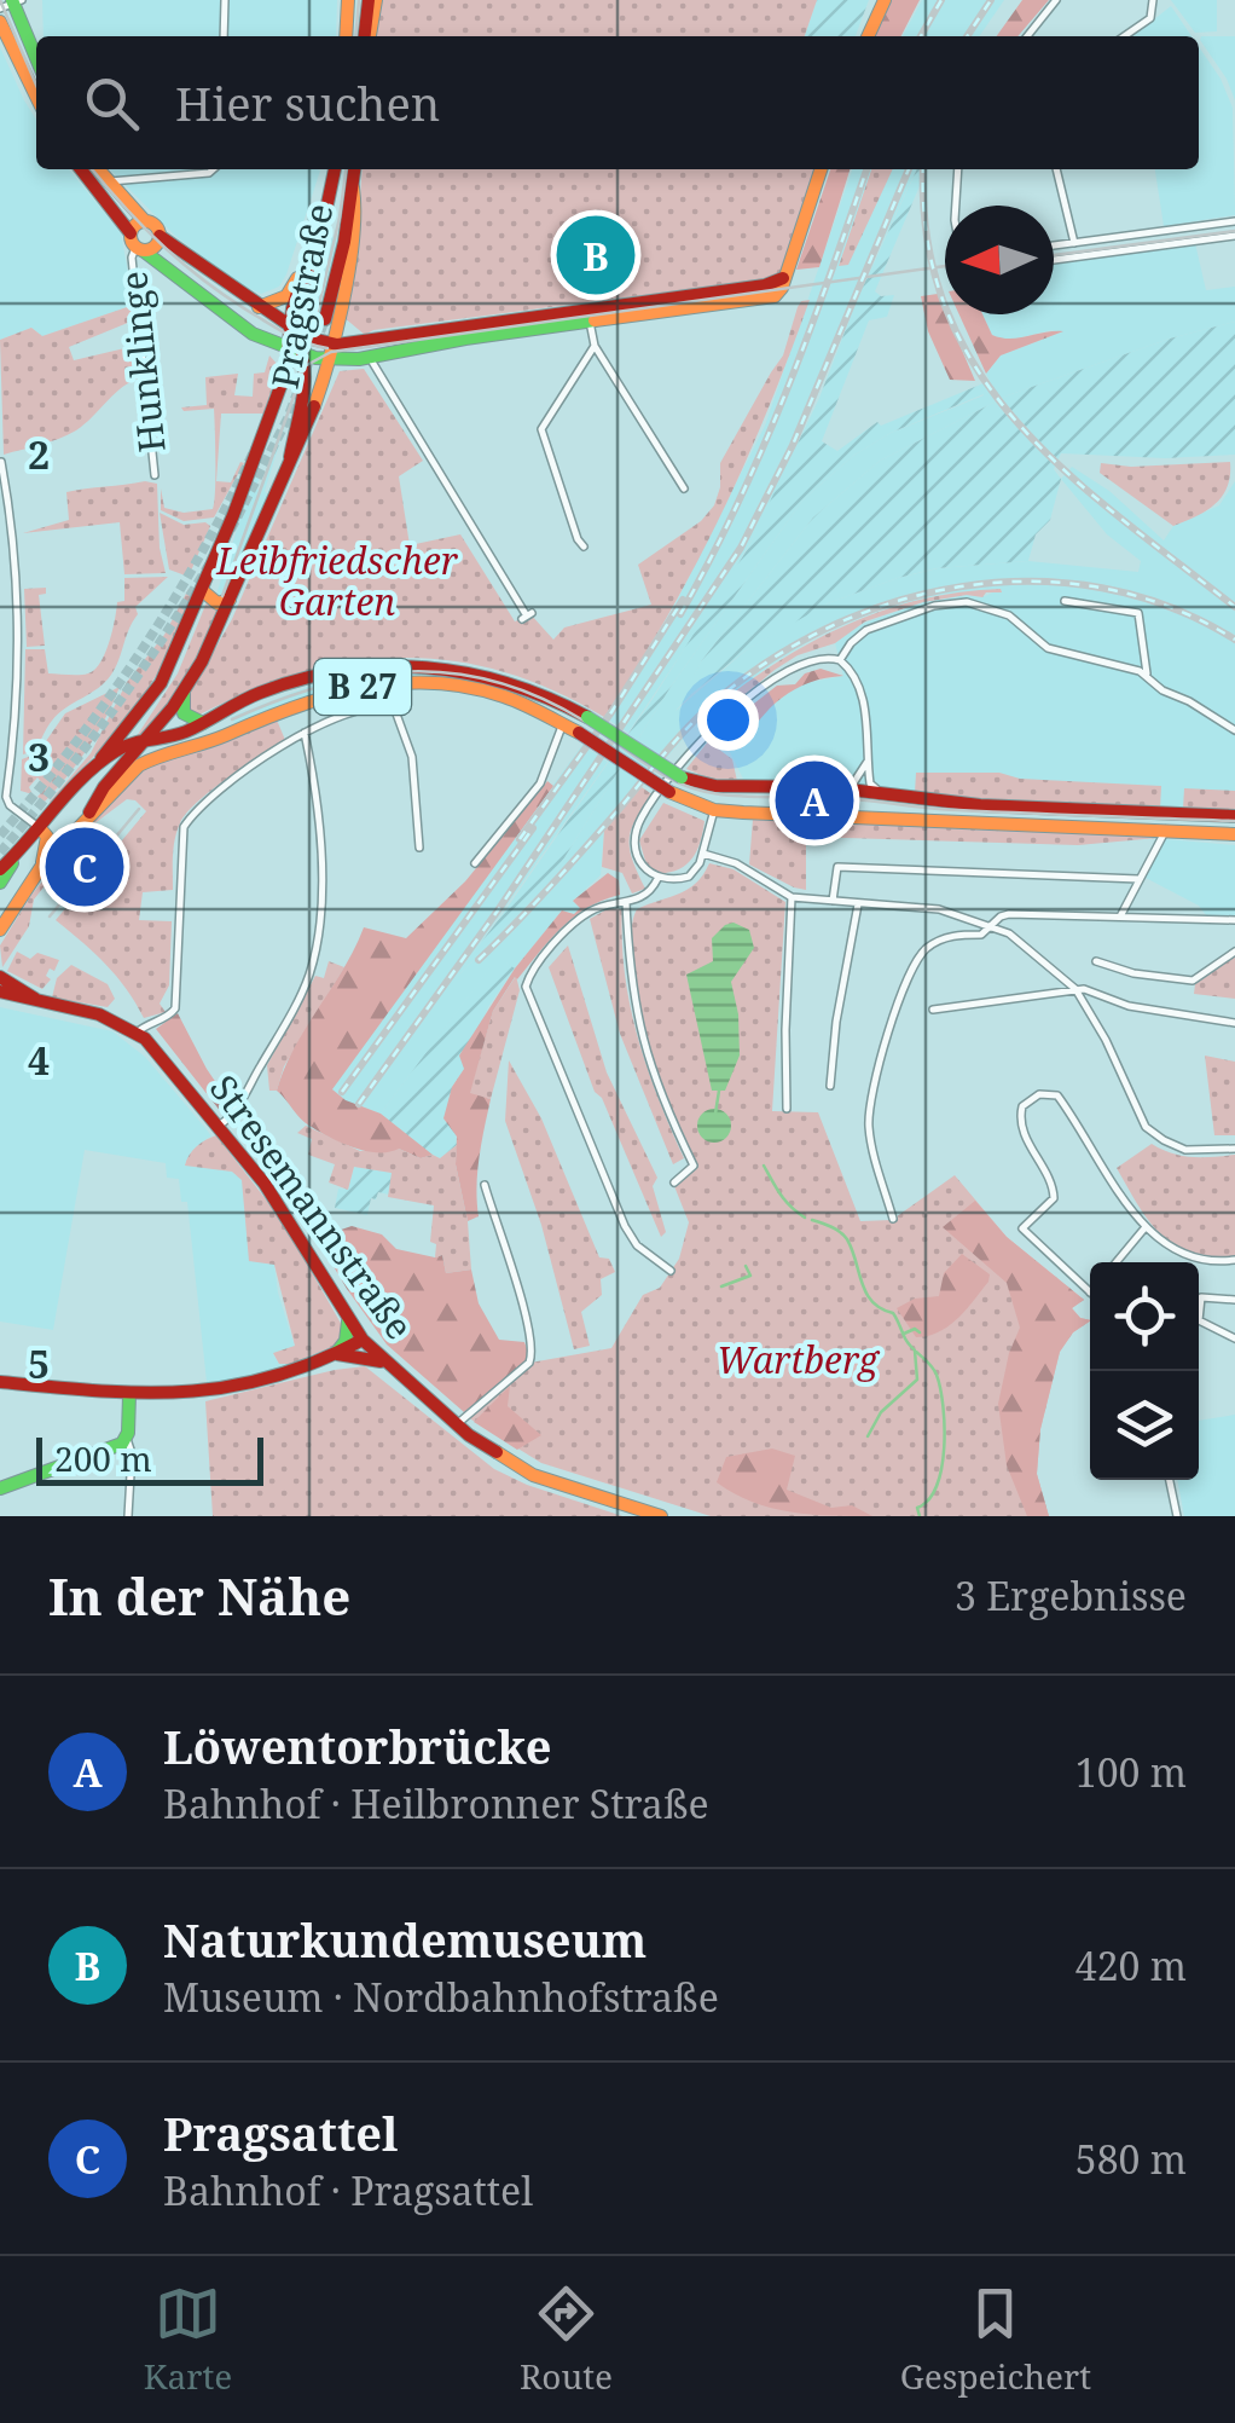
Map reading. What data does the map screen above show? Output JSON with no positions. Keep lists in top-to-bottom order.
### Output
{
  "streets": {
    "main road": ["Pragstraße", "B 27", "Stresemannstraße"],
    "street": ["Hunklinge"]
  },
  "crossings": [
    ["Pragstraße", "B 27"]
  ],
  "parks": ["Leibfriedscher Garten", "Wartberg"],
  "scale_bar": "200 m",
  "north": "left",
  "page": {
    "search": "Hier suchen",
    "pins": ["B", "A", "C"],
    "scale": "200 m",
    "heading": ["In der Nähe", "3 Ergebnisse"],
    "list": [
      {
        "mark": "A",
        "name": "Löwentorbrücke",
        "note": "Bahnhof · Heilbronner Straße",
        "value": "100 m"
      },
      {
        "mark": "B",
        "name": "Naturkundemuseum",
        "note": "Museum · Nordbahnhofstraße",
        "value": "420 m"
      },
      {
        "mark": "C",
        "name": "Pragsattel",
        "note": "Bahnhof · Pragsattel",
        "value": "580 m"
      }
    ],
    "nav": ["Karte", "Route", "Gespeichert"]
  },
  "grid": {
    "rows": [
      "2",
      "3",
      "4",
      "5"
    ]
  }
}
